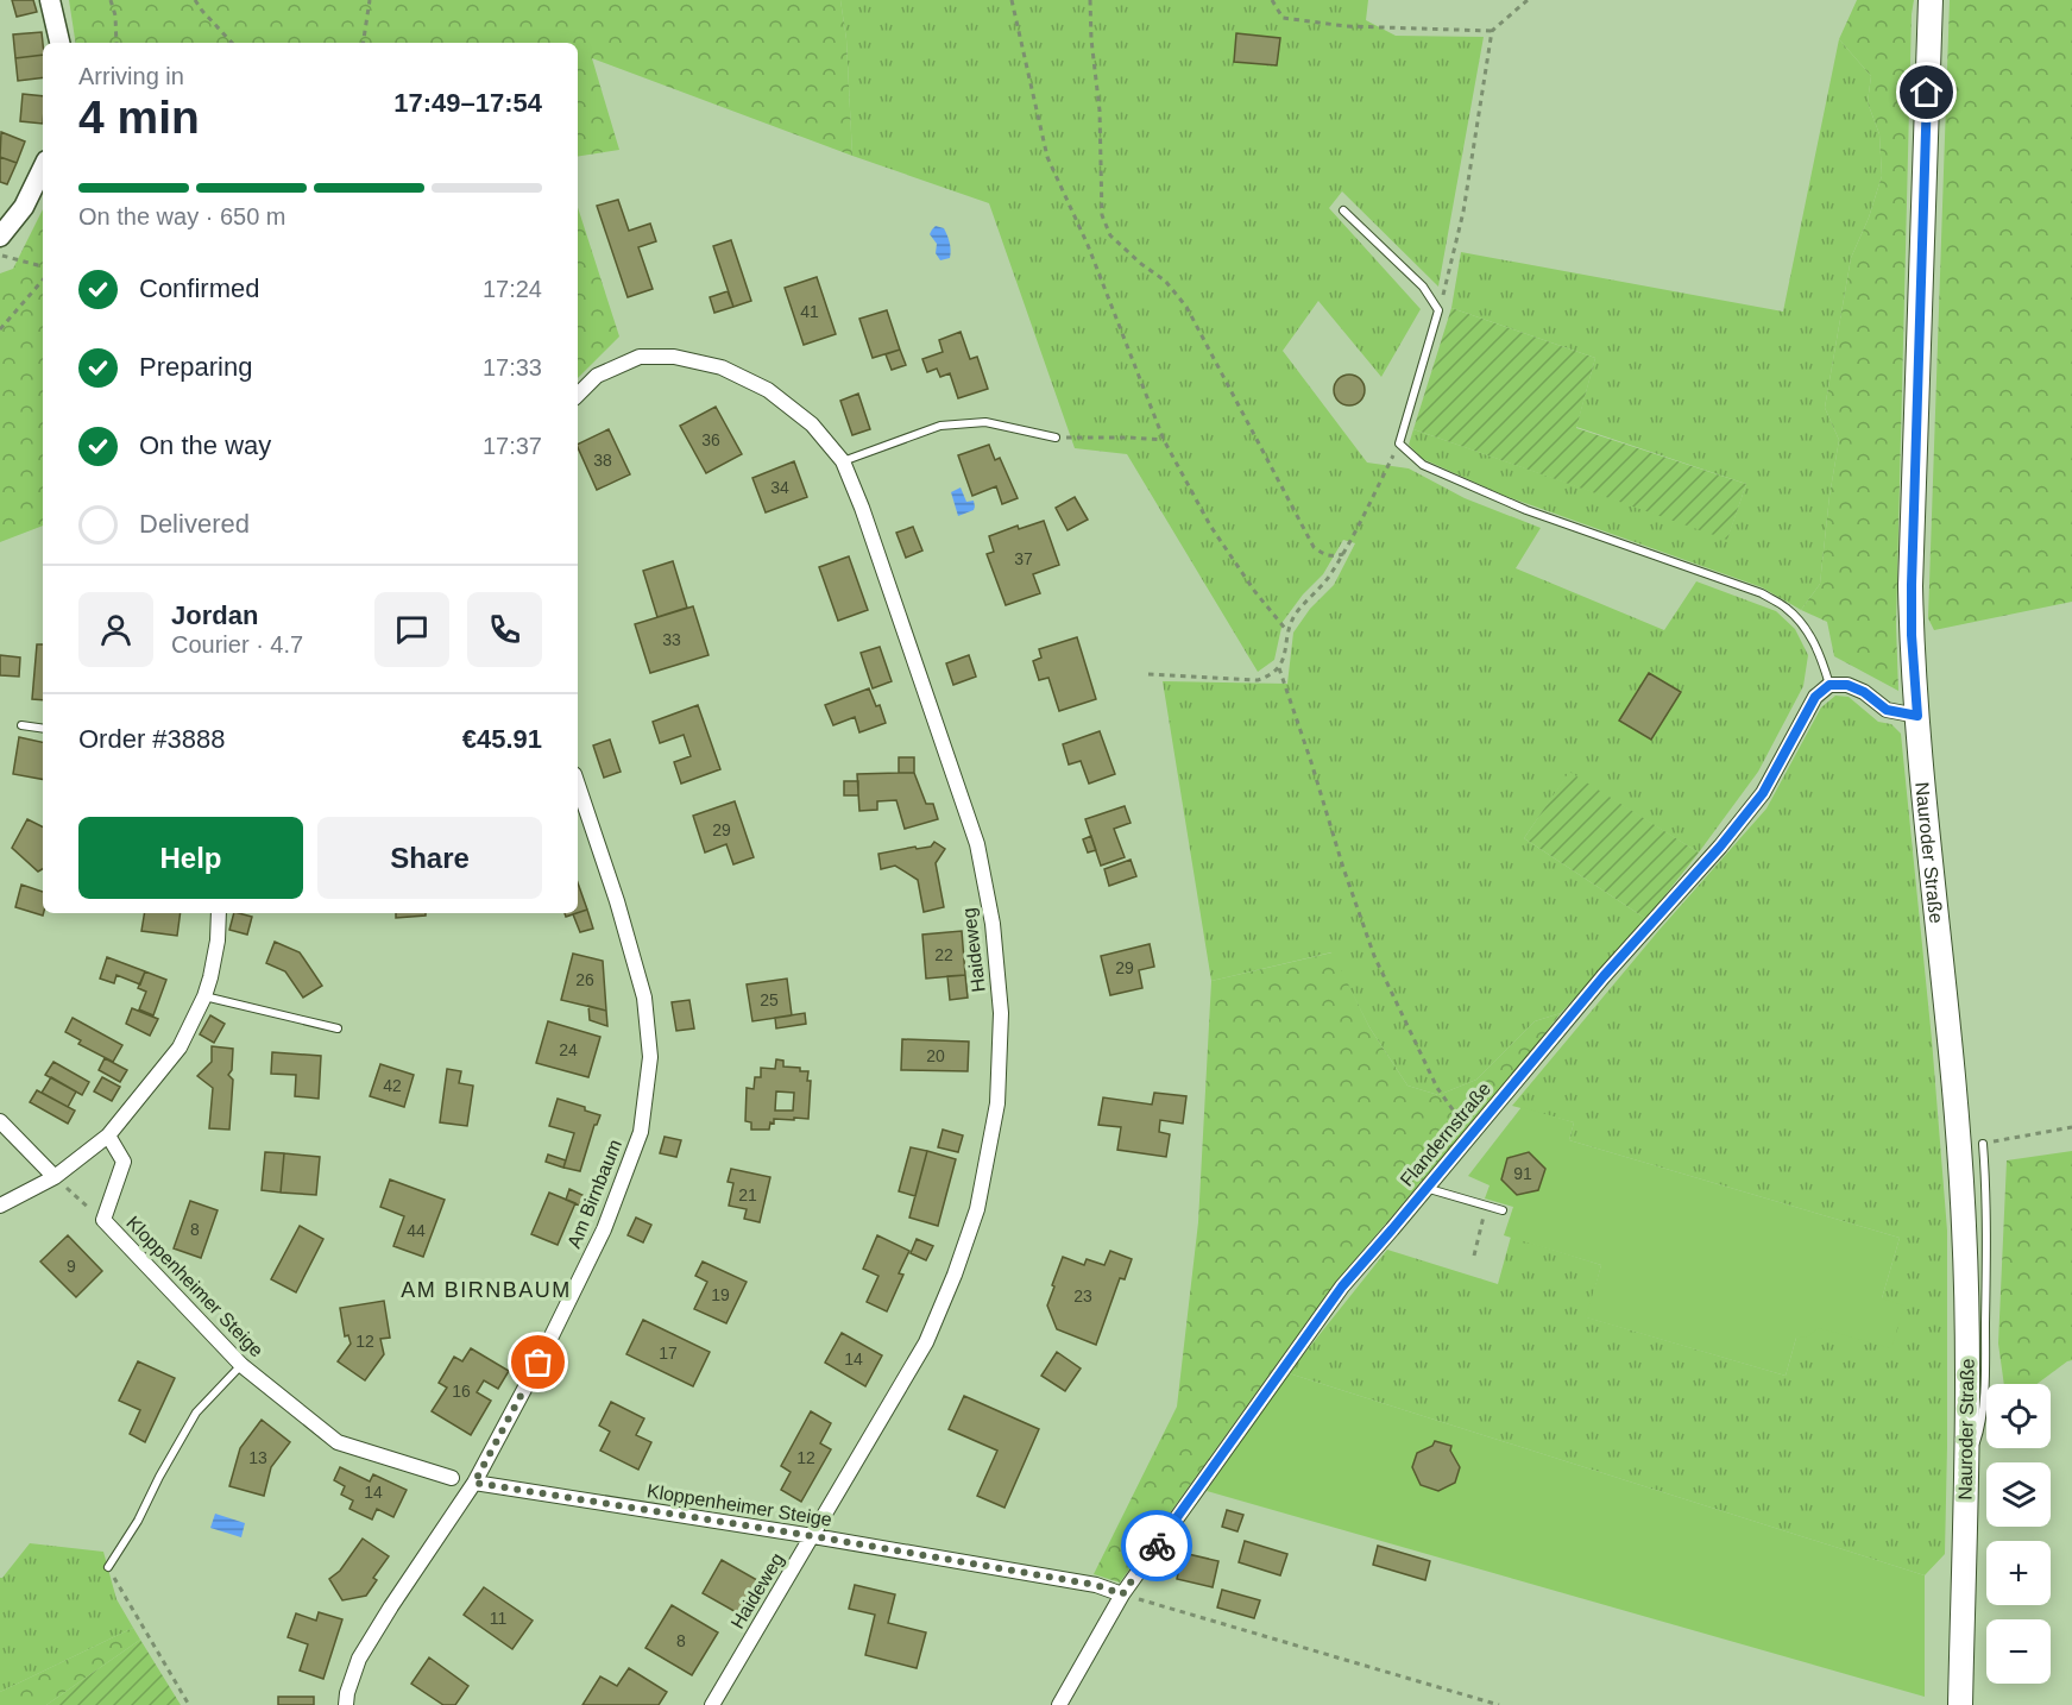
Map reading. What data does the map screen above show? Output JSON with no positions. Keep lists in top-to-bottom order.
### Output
{
  "streets": {
    "main road": ["Nauroder Straße"],
    "street": [
      "Haideweg",
      "Flandernstraße",
      "Am Birnbaum",
      "Kloppenheimer Steige"
    ]
  },
  "crossings": [
    ["Haideweg", "Kloppenheimer Steige"],
    ["Flandernstraße", "Kloppenheimer Steige"],
    ["Am Birnbaum", "Kloppenheimer Steige"]
  ],
  "districts": ["AM BIRNBAUM"],
  "house_numbers": [
    "41",
    "36",
    "38",
    "34",
    "37",
    "33",
    "29",
    "22",
    "29",
    "26",
    "25",
    "24",
    "20",
    "42",
    "91",
    "21",
    "8",
    "44",
    "9",
    "19",
    "23",
    "12",
    "17",
    "14",
    "16",
    "13",
    "12",
    "14",
    "11",
    "8"
  ],
  "page": {
    "heading": ["4 min", "Arriving in", "17:49–17:54"],
    "panel": [
      "Jordan",
      "Courier · 4.7",
      "Order #3888",
      "€45.91"
    ],
    "bar": "On the way · 650 m",
    "list": [
      ["Confirmed", "17:24"],
      ["Preparing", "17:33"],
      ["On the way", "17:37"],
      "Delivered"
    ],
    "buttons": ["Help", "Share"],
    "map_buttons": ["+", "−"]
  }
}
